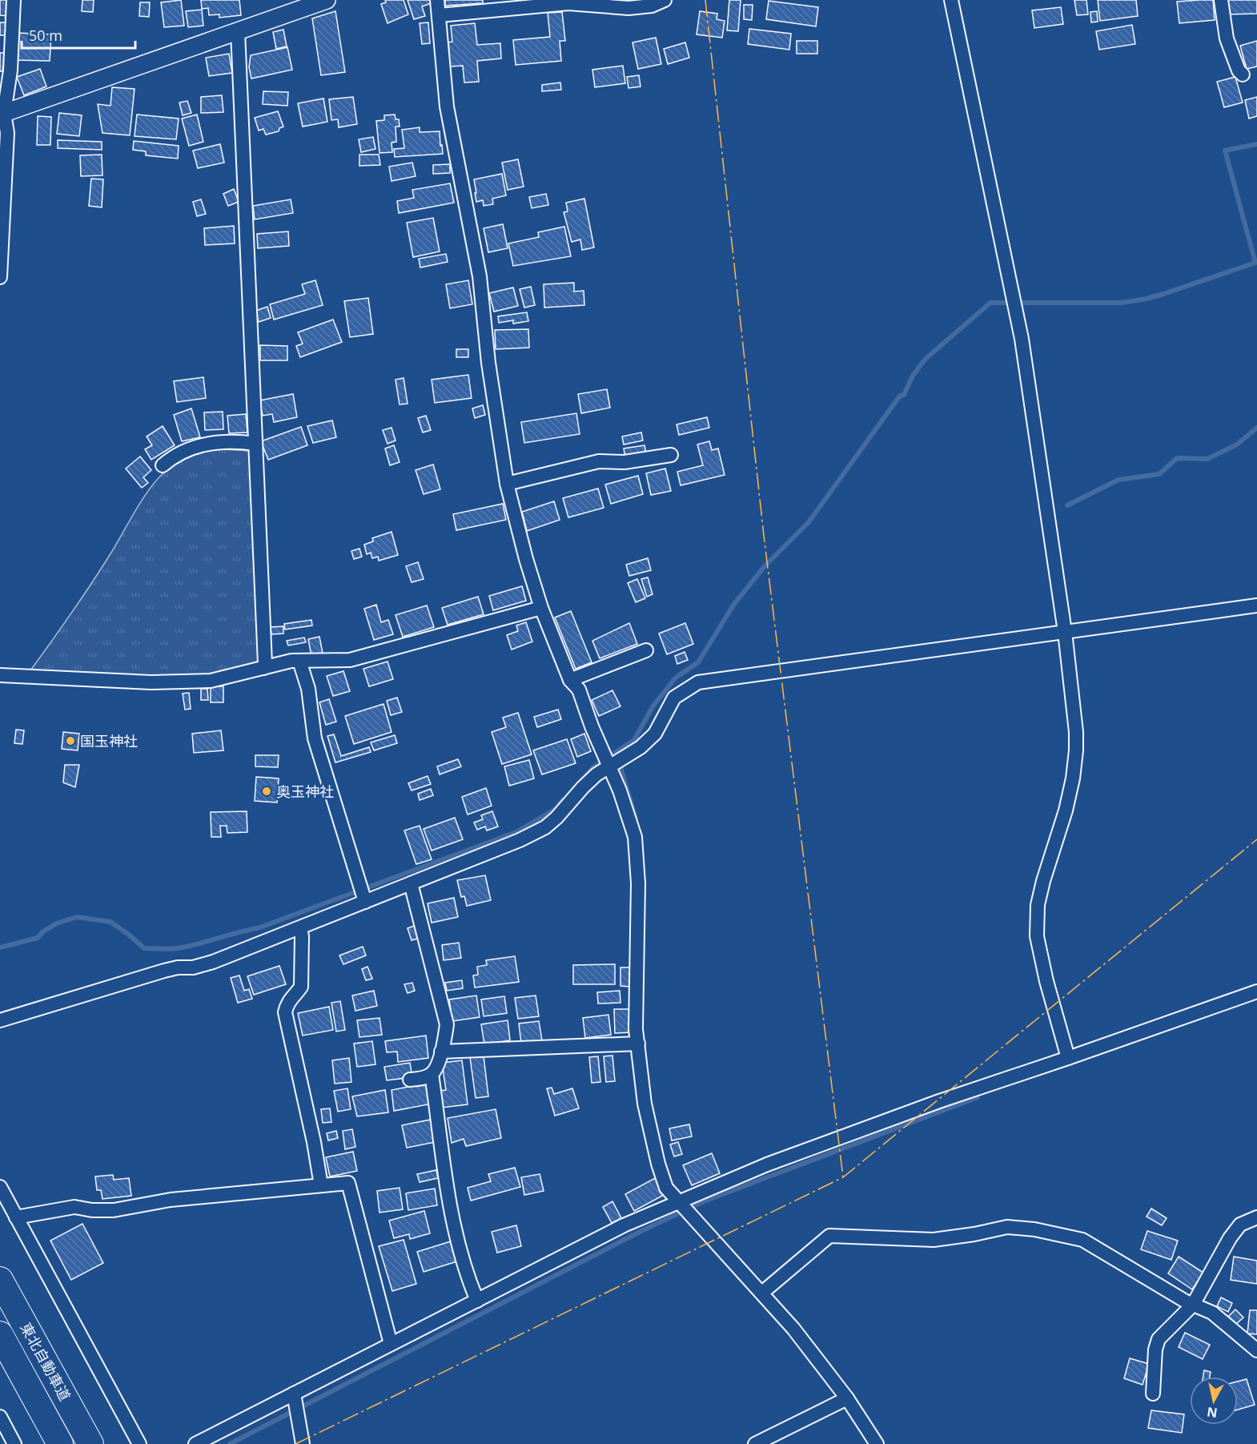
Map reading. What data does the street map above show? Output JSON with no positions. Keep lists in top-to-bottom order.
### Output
{
  "streets": {
    "highway": ["東北自動車道"]
  },
  "places": ["国玉神社", "奥玉神社"],
  "scale_bar": "50 m",
  "north": "bottom"
}
